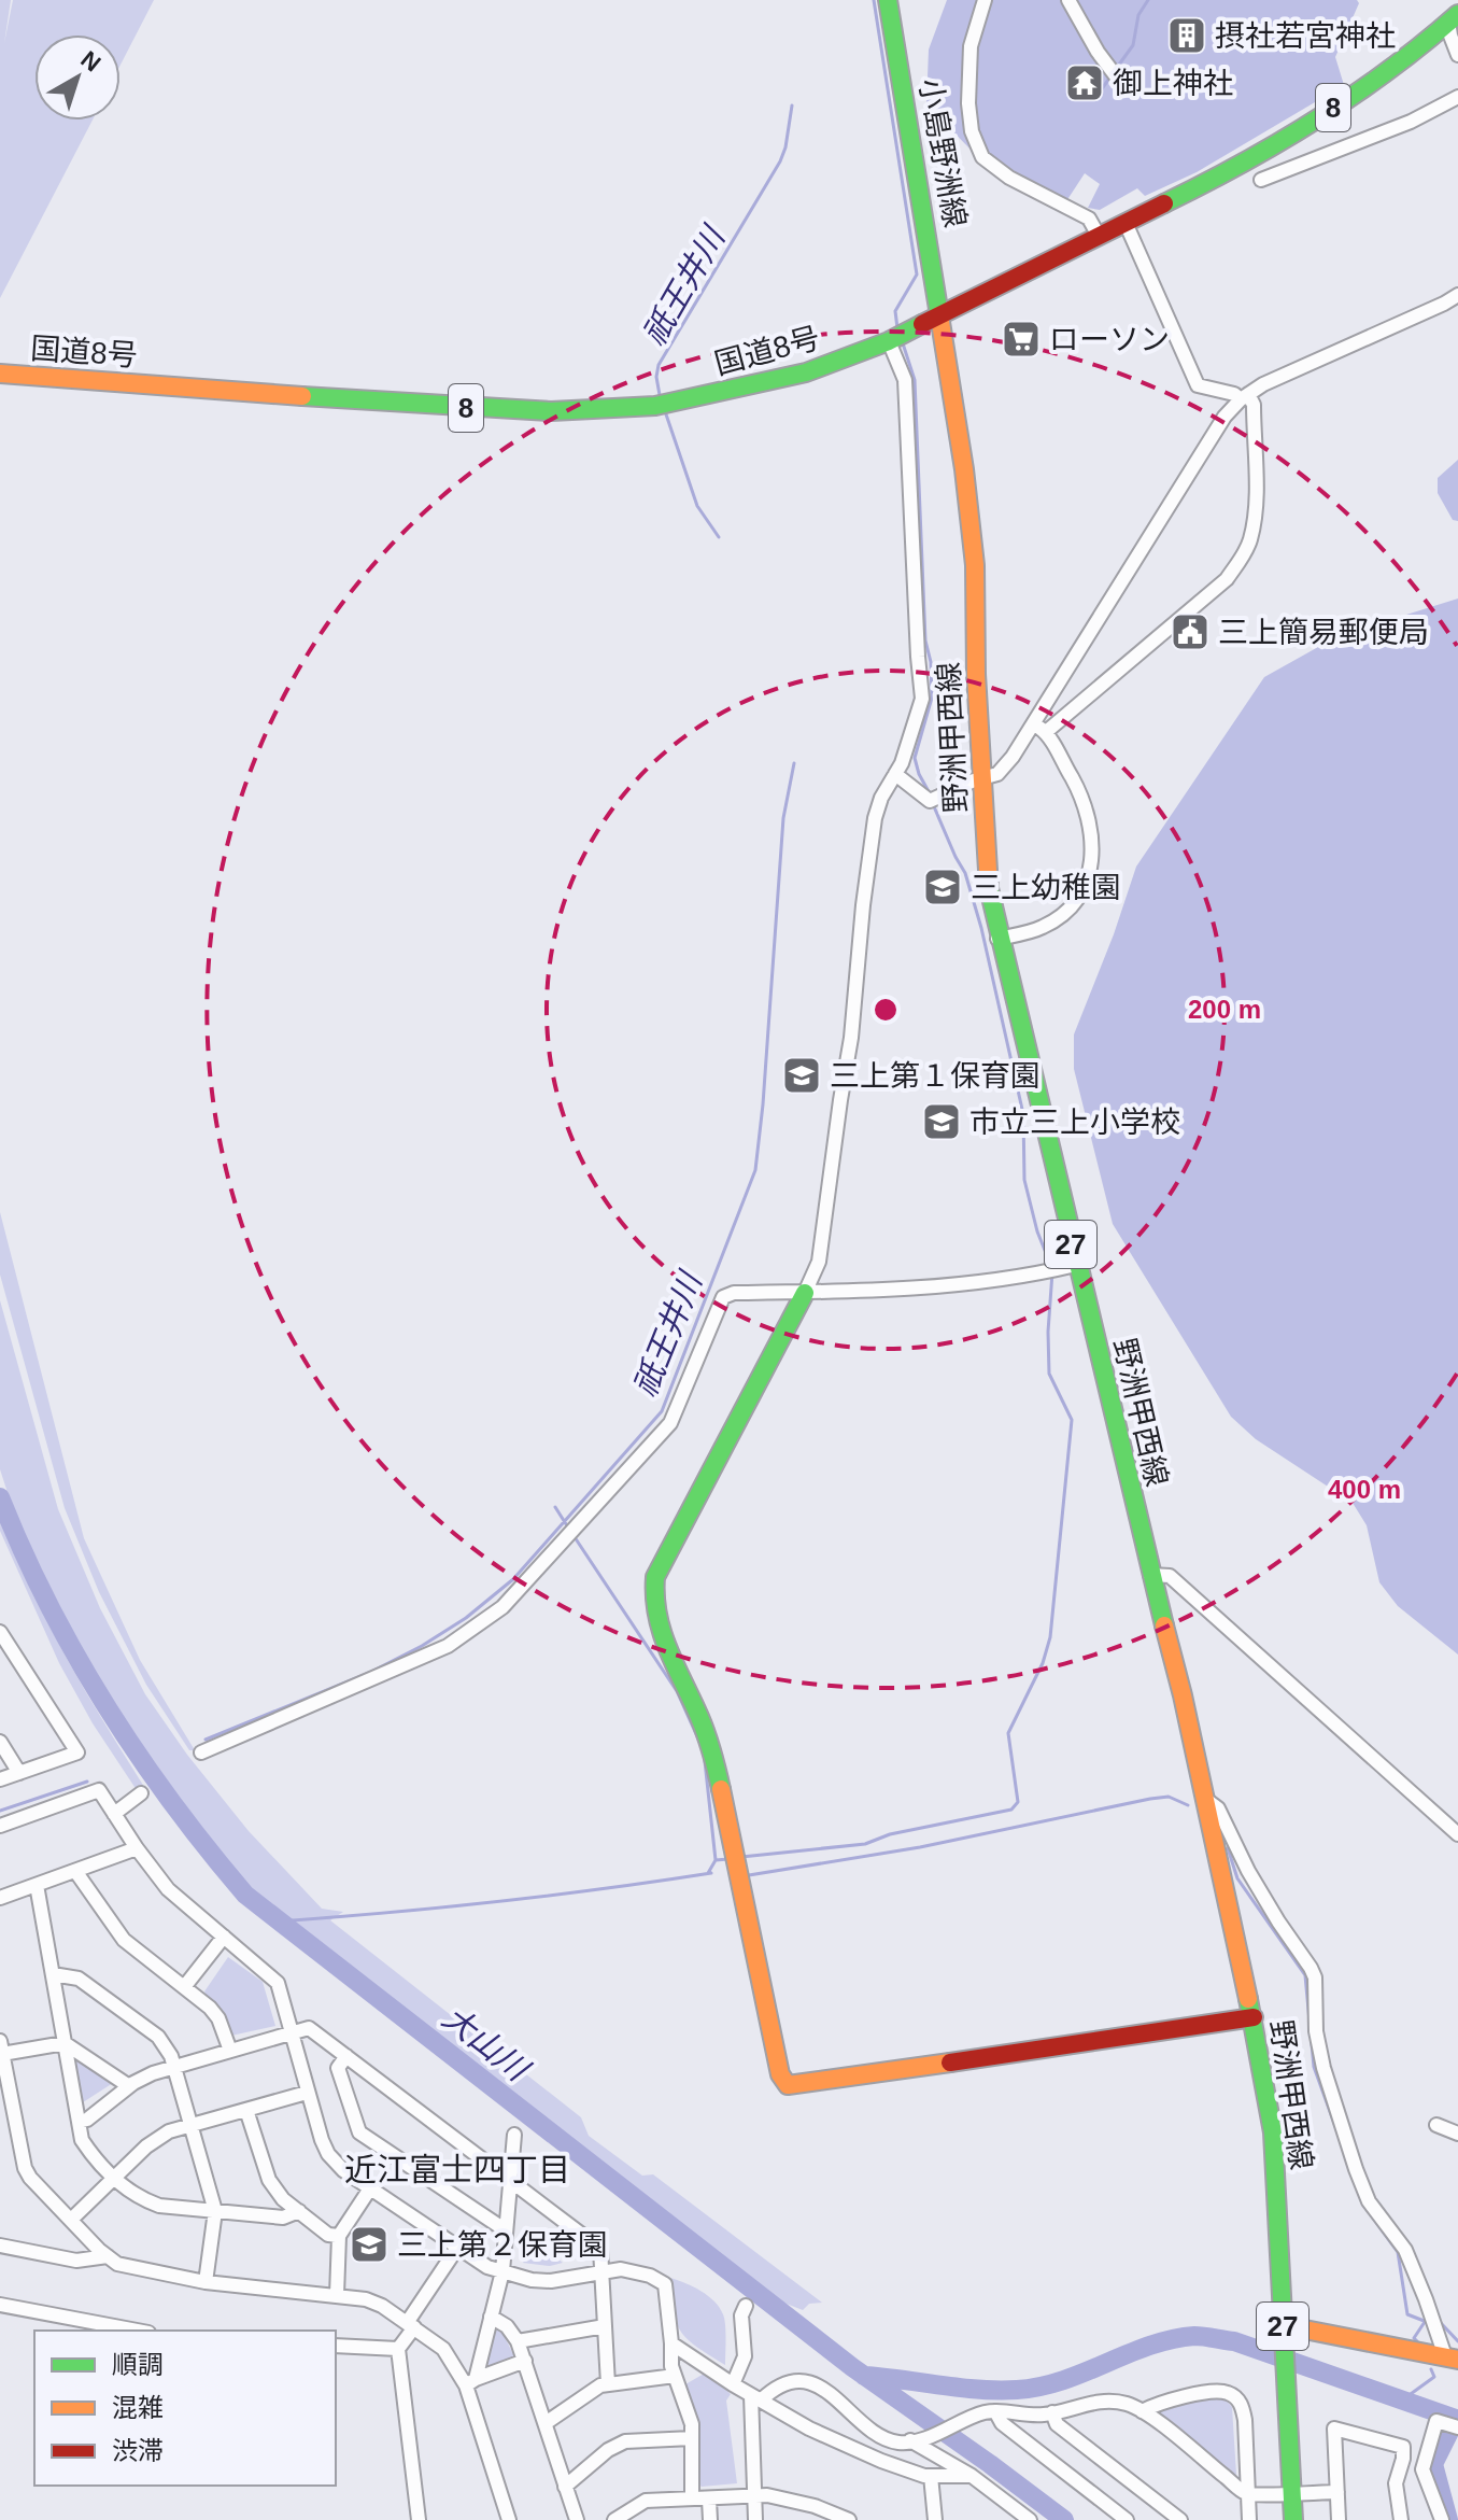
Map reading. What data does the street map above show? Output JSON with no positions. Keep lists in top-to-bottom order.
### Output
{
  "streets": {
    "main road": [
      "8",
      "小島野洲線",
      "国道8号",
      "野洲甲西線",
      "27"
    ]
  },
  "crossings": [
    ["小島野洲線", "国道8号"],
    ["小島野洲線", "野洲甲西線"],
    ["国道8号", "野洲甲西線"]
  ],
  "districts": ["近江富士四丁目"],
  "water": ["祇王井川", "大山川"],
  "places": {
    "building": ["摂社若宮神社"],
    "temple": ["御上神社"],
    "supermarket": ["ローソン"],
    "public building": ["三上簡易郵便局"],
    "school or university": [
      "三上幼稚園",
      "三上第１保育園",
      "市立三上小学校",
      "三上第２保育園"
    ]
  },
  "legend": ["順調", "混雑", "渋滞"],
  "north": "top right",
  "rings": ["200 m", "400 m"]
}
